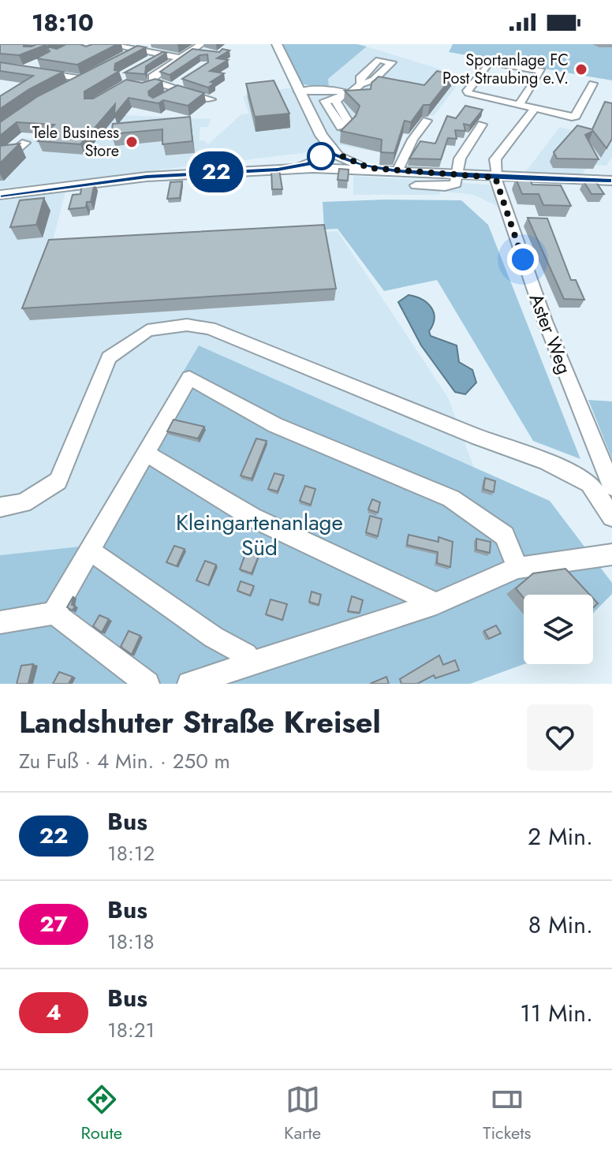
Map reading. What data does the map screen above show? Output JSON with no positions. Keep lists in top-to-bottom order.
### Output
{
  "streets": {
    "street": ["Aster Weg"]
  },
  "parks": ["Kleingartenanlage Süd"],
  "places": ["Sportanlage FC Post Straubing e.V.", "Tele Business Store"],
  "lines": ["bus line 22"],
  "page": {
    "status": "18:10",
    "on_map": "22",
    "heading": ["Landshuter Straße Kreisel", "Zu Fuß · 4 Min. · 250 m"],
    "list": [
      {
        "mark": "22",
        "name": "Bus",
        "note": "18:12",
        "value": "2 Min."
      },
      {
        "mark": "27",
        "name": "Bus",
        "note": "18:18",
        "value": "8 Min."
      },
      {
        "mark": "4",
        "name": "Bus",
        "note": "18:21",
        "value": "11 Min."
      }
    ],
    "tabs": ["Route", "Karte", "Tickets"]
  }
}
